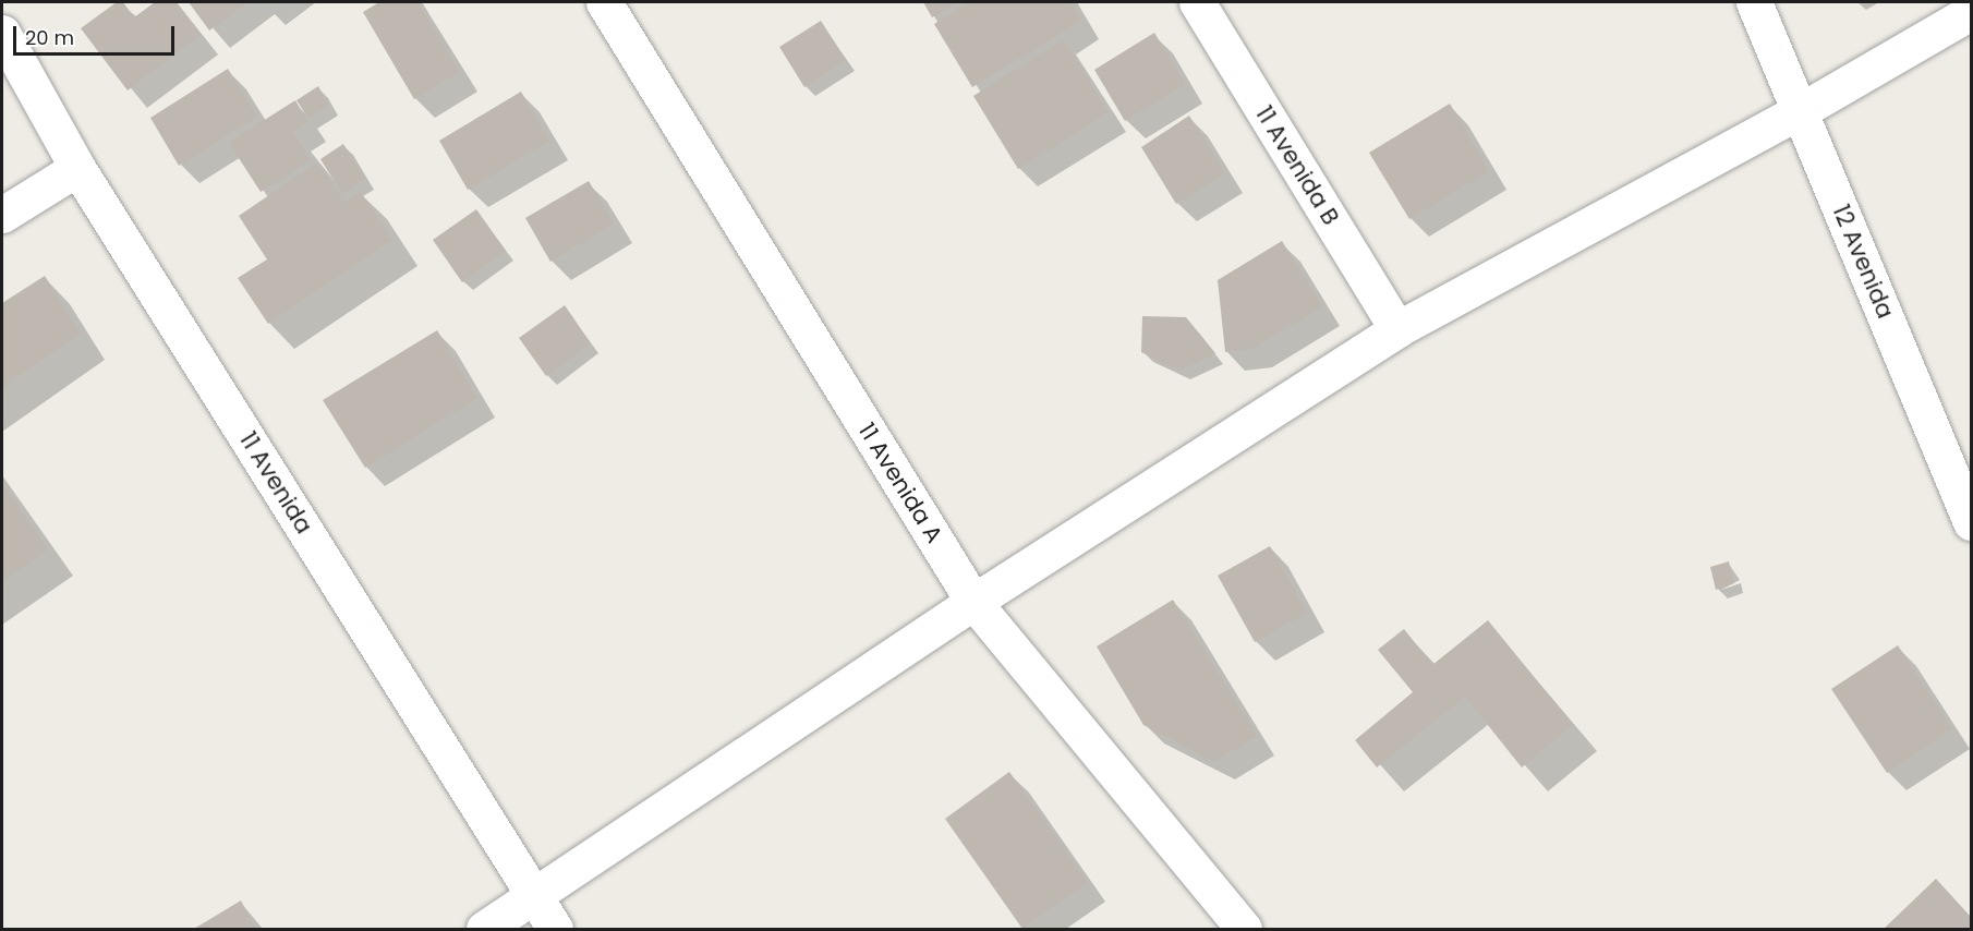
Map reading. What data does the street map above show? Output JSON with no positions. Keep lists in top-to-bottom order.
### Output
{
  "streets": {
    "street": [
      "11 Avenida B",
      "12 Avenida",
      "11 Avenida",
      "11 Avenida A"
    ]
  },
  "scale_bar": "20 m"
}
